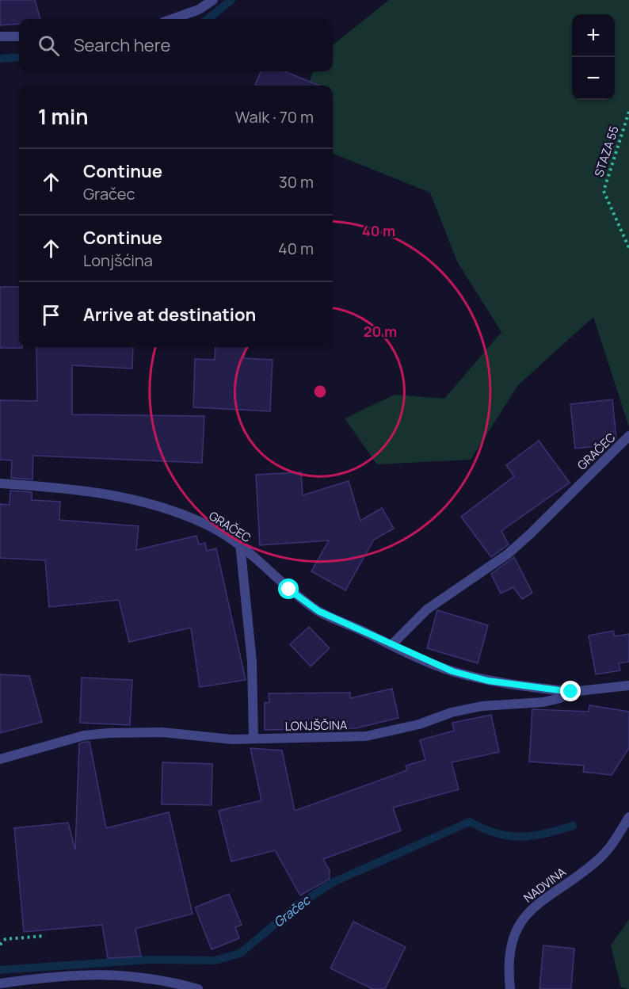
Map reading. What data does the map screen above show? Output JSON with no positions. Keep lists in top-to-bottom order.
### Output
{
  "streets": {
    "street": ["GRAČEC", "LONJŠČINA", "NADVINA"],
    "path": ["STAZA 55"]
  },
  "water": ["Gračec"],
  "page": {
    "map_buttons": ["+", "−"],
    "search": "Search here",
    "heading": ["1 min", "Walk · 70 m"],
    "list": [
      ["Continue", "Gračec", "30 m"],
      ["Continue", "Lonjšćina", "40 m"],
      "Arrive at destination"
    ]
  },
  "rings": ["40 m", "20 m"]
}
